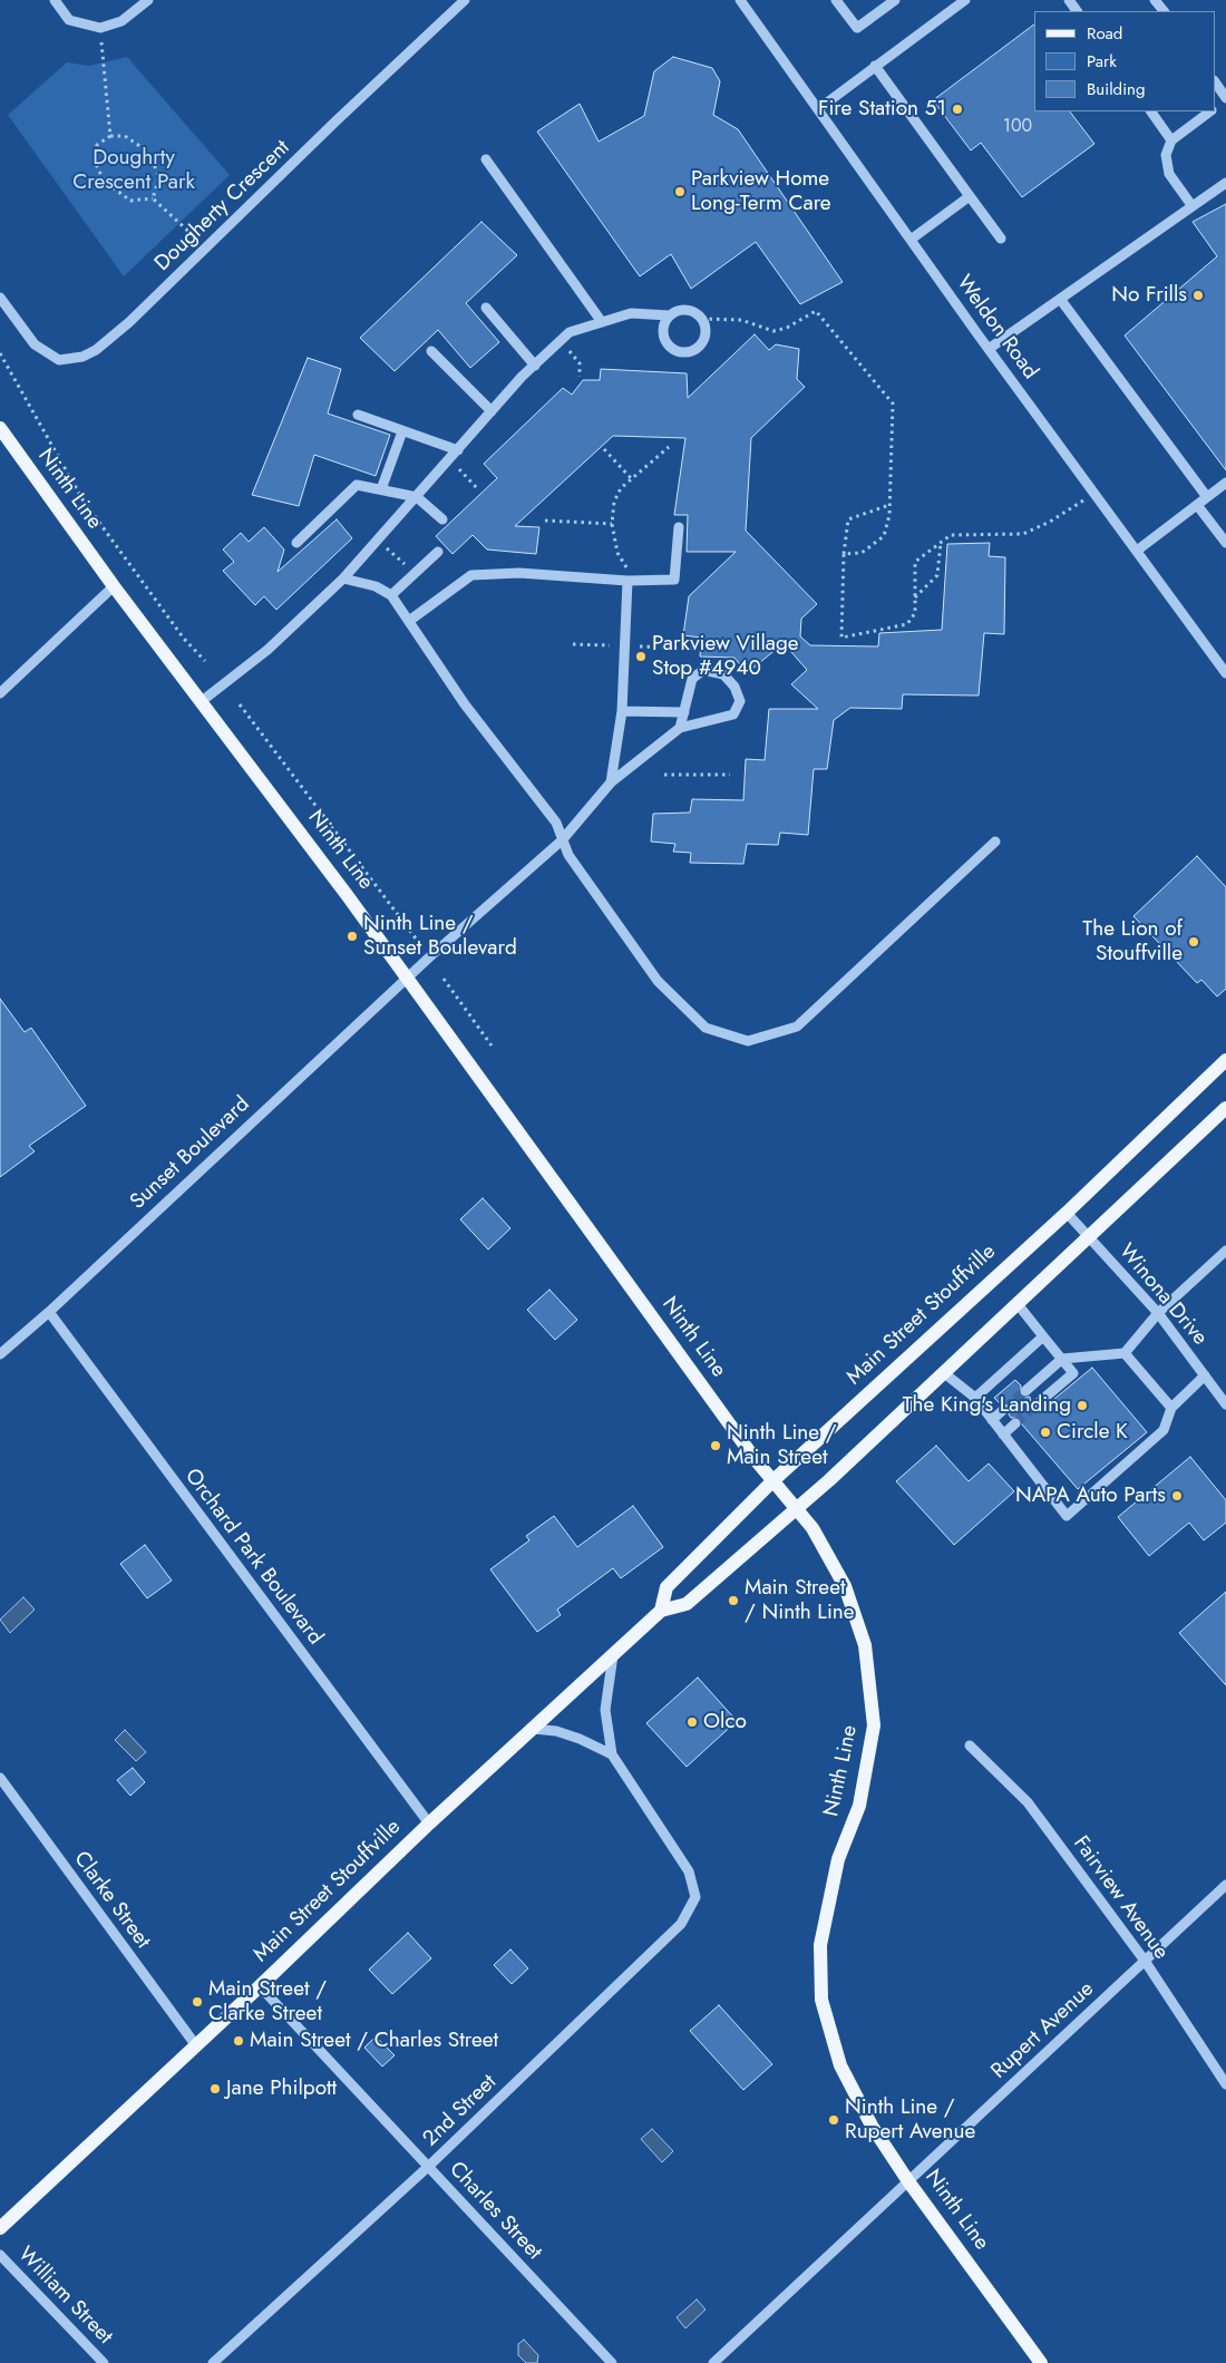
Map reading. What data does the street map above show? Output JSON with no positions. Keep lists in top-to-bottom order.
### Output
{
  "streets": {
    "main road": ["Ninth Line", "Main Street Stouffville"],
    "street": [
      "Dougherty Crescent",
      "Weldon Road",
      "Sunset Boulevard",
      "Winona Drive",
      "Orchard Park Boulevard",
      "Fairview Avenue",
      "Clarke Street",
      "Rupert Avenue",
      "2nd Street",
      "Charles Street",
      "William Street"
    ]
  },
  "crossings": [
    ["Ninth Line", "Sunset Boulevard"],
    ["Ninth Line", "Main Street Stouffville"],
    ["Ninth Line", "Rupert Avenue"],
    ["Sunset Boulevard", "Orchard Park Boulevard"],
    ["Winona Drive", "Main Street Stouffville"],
    ["Main Street Stouffville", "Orchard Park Boulevard"],
    ["Main Street Stouffville", "Clarke Street"],
    ["Main Street Stouffville", "2nd Street"],
    ["Main Street Stouffville", "Charles Street"],
    ["Fairview Avenue", "Rupert Avenue"],
    ["2nd Street", "Charles Street"]
  ],
  "parks": ["Doughrty Crescent Park"],
  "places": [
    "Fire Station 51",
    "Parkview Home Long-Term Care",
    "No Frills",
    "Parkview Village Stop #4940",
    "Ninth Line / Sunset Boulevard",
    "The Lion of Stouffville",
    "The King's Landing",
    "Circle K",
    "Ninth Line / Main Street",
    "NAPA Auto Parts",
    "Main Street / Ninth Line",
    "Olco",
    "Main Street / Clarke Street",
    "Main Street / Charles Street",
    "Jane Philpott",
    "Ninth Line / Rupert Avenue"
  ],
  "house_numbers": ["100"],
  "legend": ["Road", "Park", "Building"]
}
